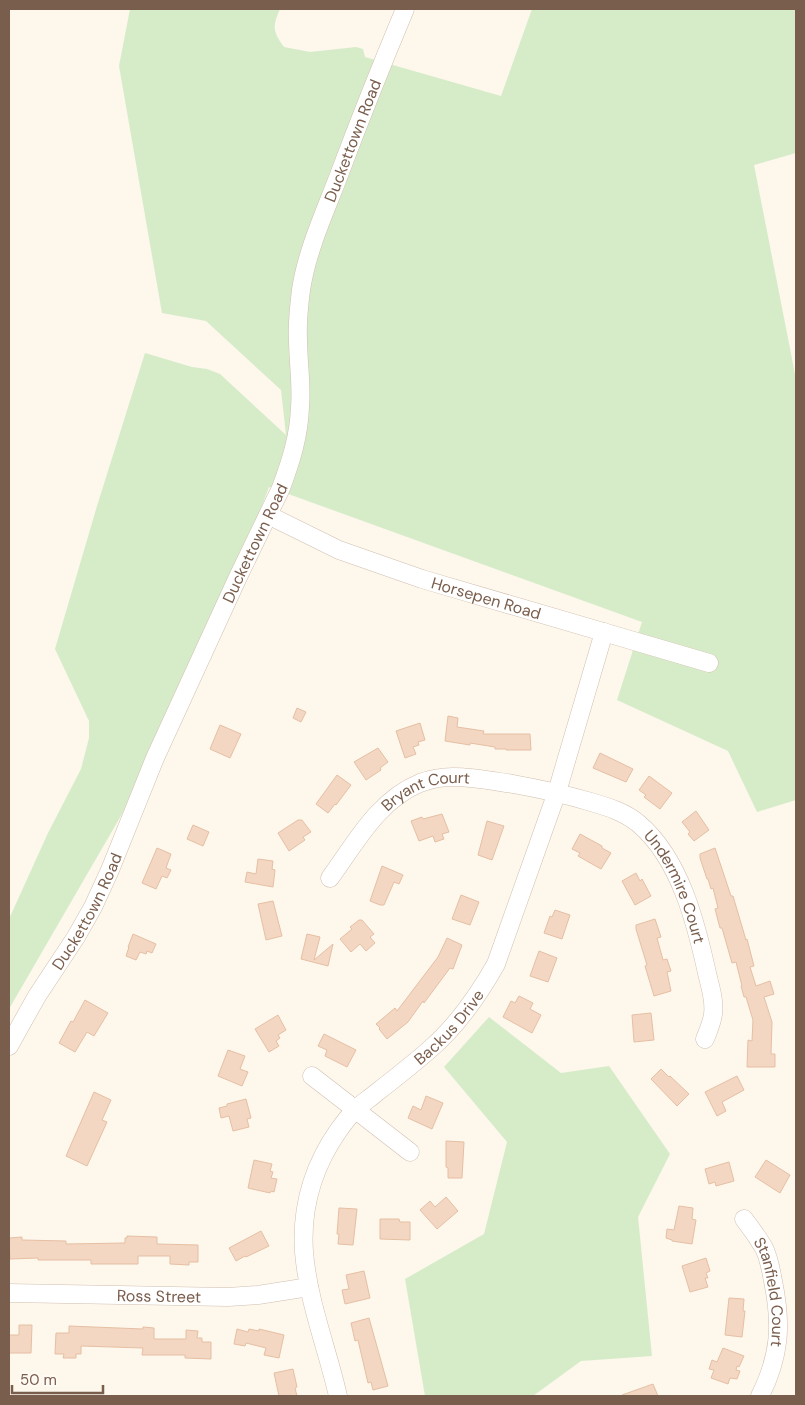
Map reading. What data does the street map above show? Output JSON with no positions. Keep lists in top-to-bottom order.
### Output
{
  "streets": {
    "street": [
      "Duckettown Road",
      "Horsepen Road",
      "Bryant Court",
      "Undermire Court",
      "Backus Drive",
      "Stanfield Court",
      "Ross Street"
    ]
  },
  "crossings": [
    ["Duckettown Road", "Horsepen Road"],
    ["Horsepen Road", "Backus Drive"],
    ["Bryant Court", "Undermire Court"],
    ["Bryant Court", "Backus Drive"],
    ["Undermire Court", "Backus Drive"],
    ["Backus Drive", "Ross Street"]
  ],
  "scale_bar": "50 m"
}
